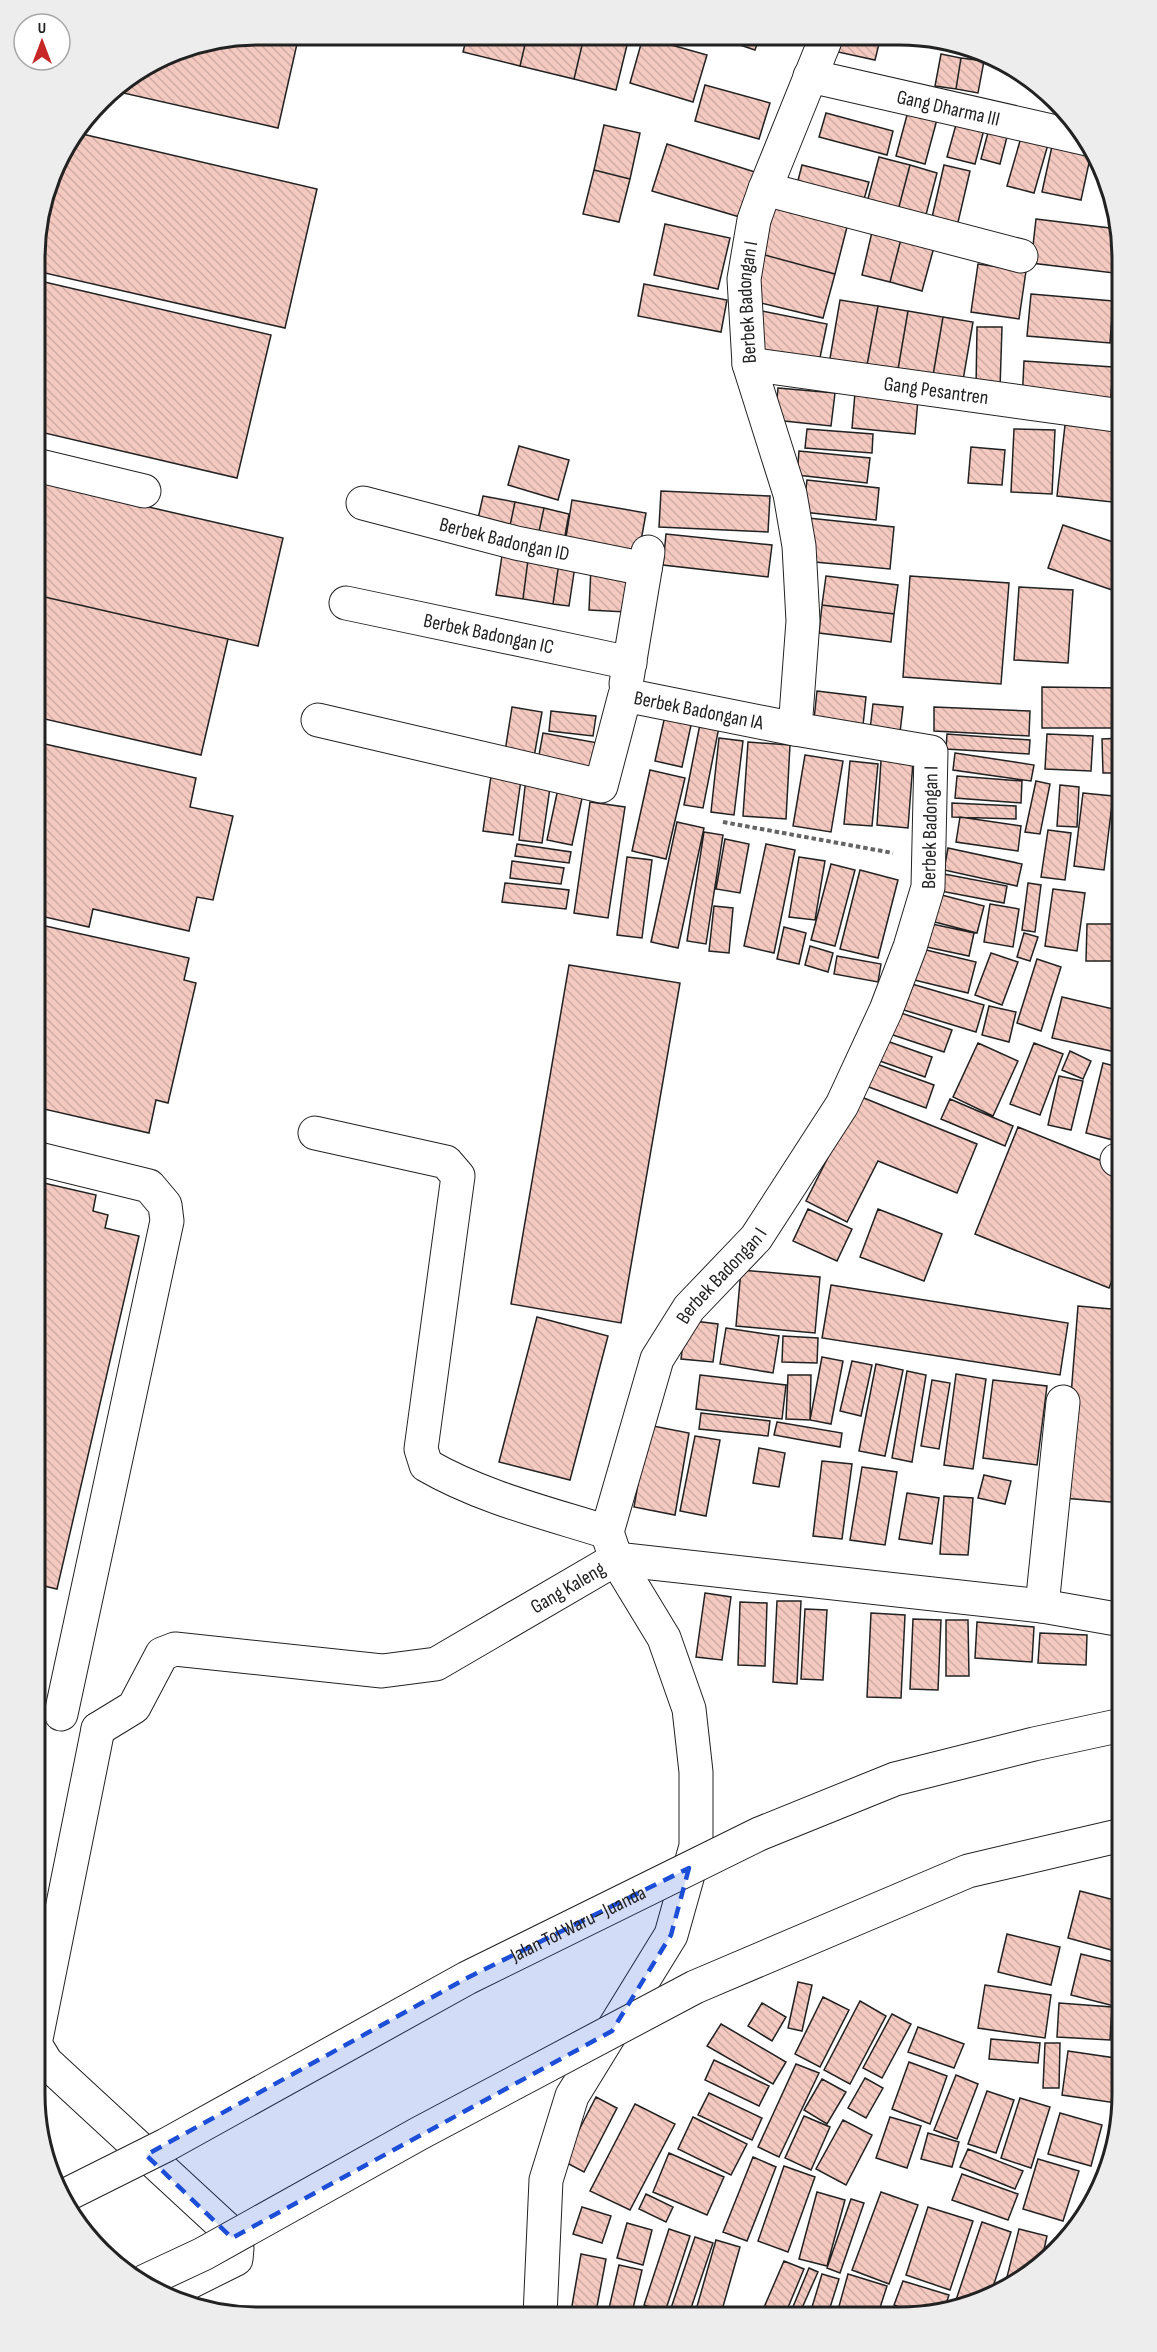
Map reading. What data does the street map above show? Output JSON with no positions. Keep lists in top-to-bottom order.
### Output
{
  "streets": {
    "main road": [
      "Gang Dharma III",
      "Berbek Badongan I",
      "Gang Pesantren",
      "Berbek Badongan ID",
      "Berbek Badongan IC",
      "Berbek Badongan IA",
      "Gang Kaleng",
      "Jalan Tol Waru–Juanda"
    ]
  },
  "crossings": [
    ["Gang Dharma III", "Berbek Badongan I"],
    ["Berbek Badongan I", "Gang Pesantren"],
    ["Berbek Badongan I", "Berbek Badongan IA"],
    ["Berbek Badongan I", "Gang Kaleng"],
    ["Berbek Badongan ID", "Berbek Badongan IC"],
    ["Berbek Badongan ID", "Berbek Badongan IA"],
    ["Berbek Badongan IC", "Berbek Badongan IA"]
  ],
  "north": "top"
}
